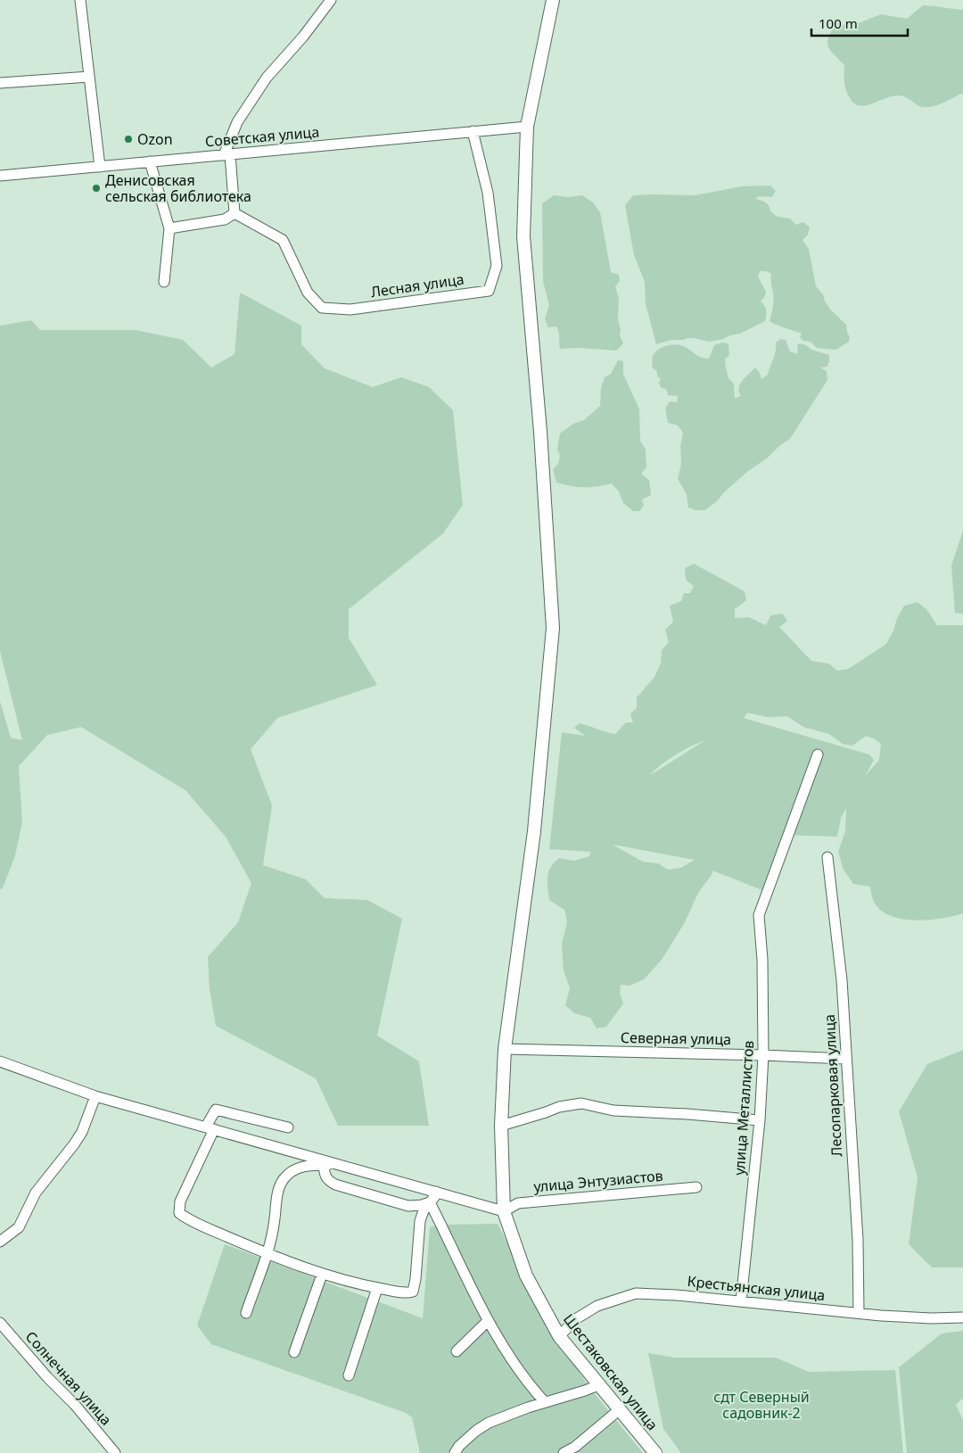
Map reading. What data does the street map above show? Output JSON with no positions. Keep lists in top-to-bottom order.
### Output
{
  "streets": {
    "main road": ["Шестаковская улица"],
    "street": [
      "Советская улица",
      "Лесная улица",
      "Северная улица",
      "Лесопарковая улица",
      "улица Металлистов",
      "улица Энтузиастов",
      "Крестьянская улица",
      "Солнечная улица"
    ]
  },
  "crossings": [
    ["Советская улица", "Лесная улица"],
    ["Советская улица", "Шестаковская улица"],
    ["Северная улица", "Лесопарковая улица"],
    ["Северная улица", "улица Металлистов"],
    ["Северная улица", "Шестаковская улица"],
    ["Лесопарковая улица", "Крестьянская улица"],
    ["улица Металлистов", "Крестьянская улица"],
    ["улица Энтузиастов", "Шестаковская улица"],
    ["Крестьянская улица", "Шестаковская улица"]
  ],
  "parks": ["сдт Северный садовник-2"],
  "places": ["Ozon", "Денисовская сельская библиотека"],
  "scale_bar": "100 m"
}
